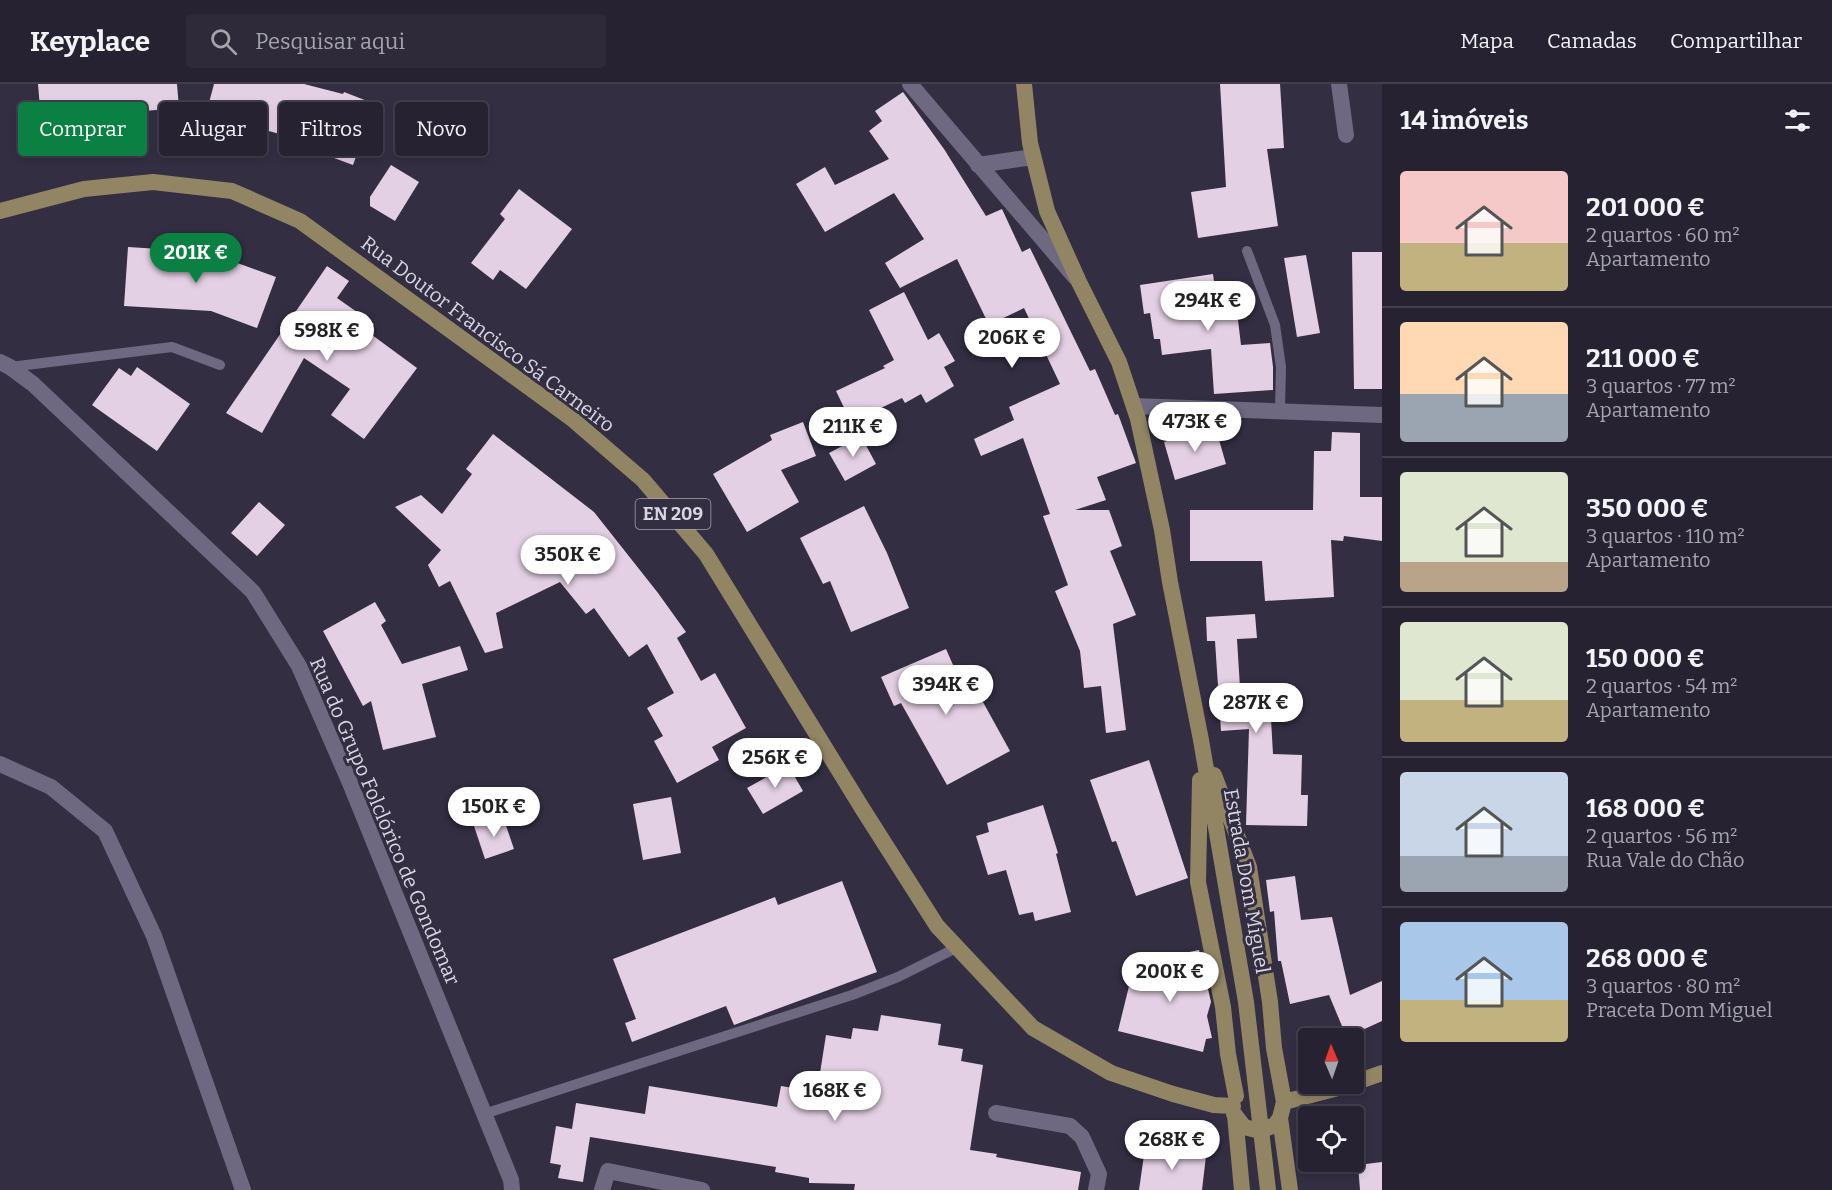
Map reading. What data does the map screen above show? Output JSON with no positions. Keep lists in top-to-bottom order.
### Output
{
  "streets": {
    "main road": ["Rua Doutor Francisco Sá Carneiro", "EN 209", "Estrada Dom Miguel"],
    "street": ["Rua do Grupo Folclórico de Gondomar"]
  },
  "crossings": [
    ["Rua Doutor Francisco Sá Carneiro", "EN 209"]
  ],
  "north": "top",
  "page": {
    "header": "Keyplace",
    "search": "Pesquisar aqui",
    "nav": ["Mapa", "Camadas", "Compartilhar"],
    "heading": "14 imóveis",
    "chip": [
      "Comprar",
      "Alugar",
      "Filtros",
      "Novo"
    ],
    "list": [
      {
        "name": "201 000 €",
        "note": "2 quartos · 60 m² · Apartamento"
      },
      {
        "name": "211 000 €",
        "note": "3 quartos · 77 m² · Apartamento"
      },
      {
        "name": "350 000 €",
        "note": "3 quartos · 110 m² · Apartamento"
      },
      {
        "name": "150 000 €",
        "note": "2 quartos · 54 m² · Apartamento"
      },
      {
        "name": "168 000 €",
        "note": "2 quartos · 56 m² · Rua Vale do Chão"
      },
      {
        "name": "268 000 €",
        "note": "3 quartos · 80 m² · Praceta Dom Miguel"
      }
    ],
    "price": [
      "201K €",
      "294K €",
      "598K €",
      "206K €",
      "473K €",
      "211K €",
      "350K €",
      "394K €",
      "287K €",
      "256K €",
      "150K €",
      "200K €",
      "168K €",
      "268K €"
    ]
  }
}
